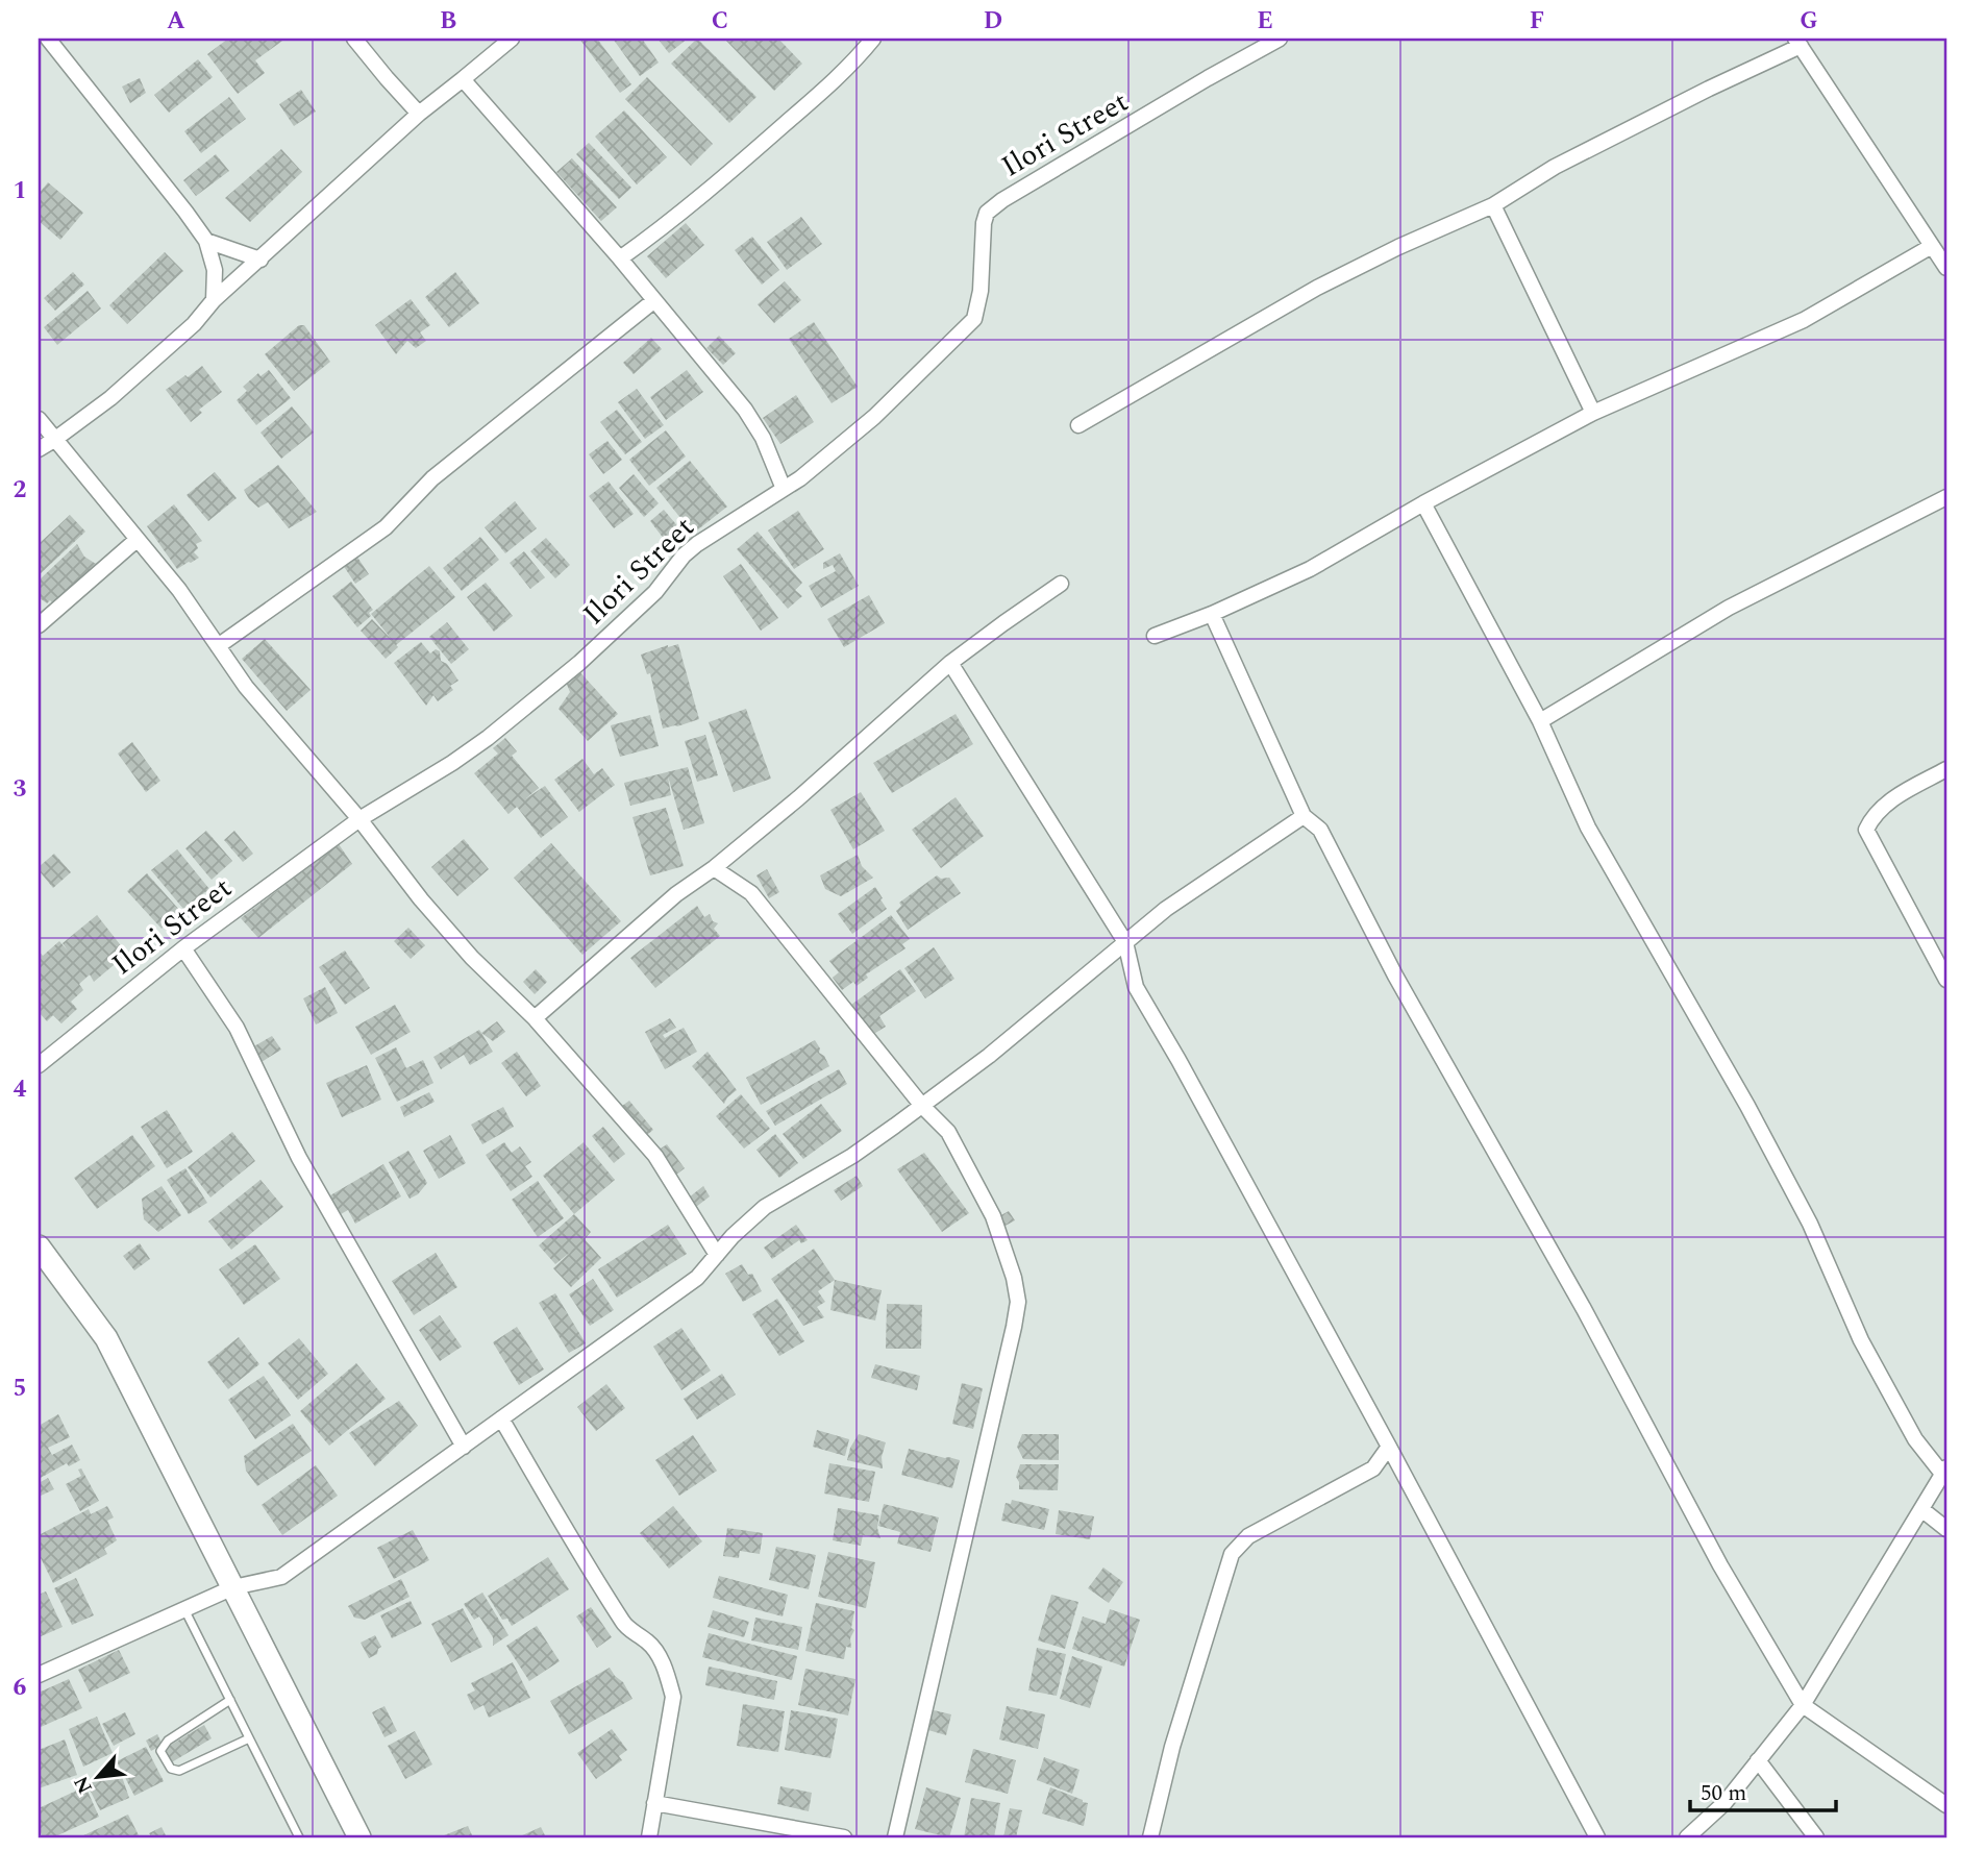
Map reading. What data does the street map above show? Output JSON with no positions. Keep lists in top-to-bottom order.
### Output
{
  "streets": {
    "street": ["Ilori Street"]
  },
  "scale_bar": "50 m",
  "north": "bottom left",
  "grid": {
    "columns": [
      "A",
      "B",
      "C",
      "D",
      "E",
      "F",
      "G"
    ],
    "rows": [
      "1",
      "2",
      "3",
      "4",
      "5",
      "6"
    ]
  }
}
